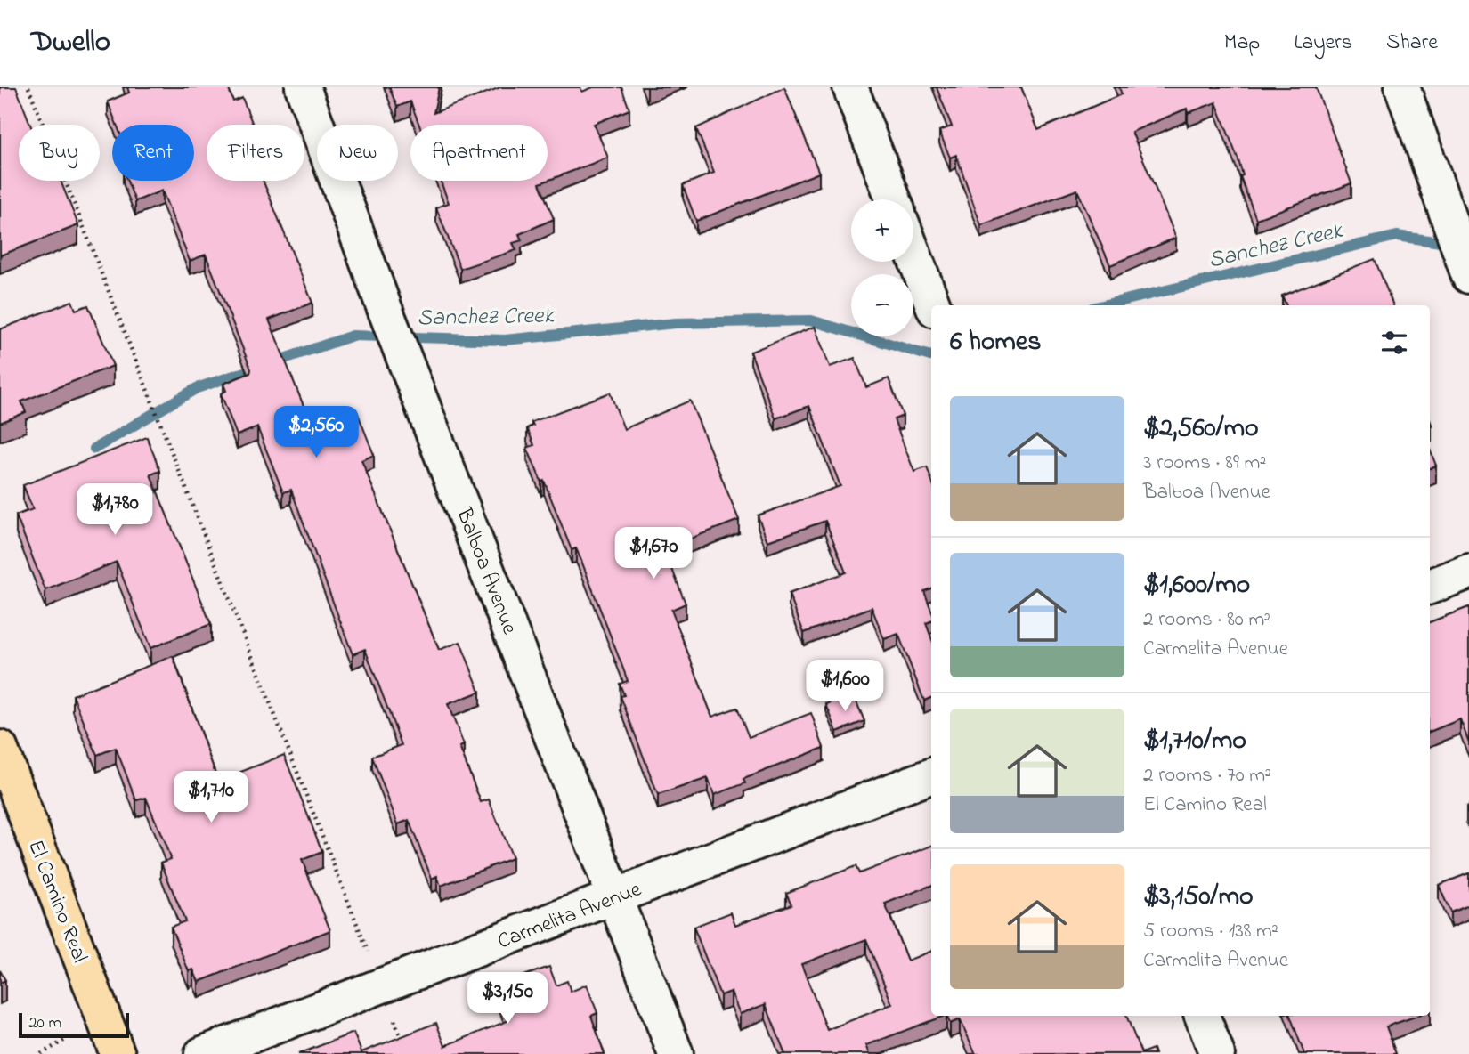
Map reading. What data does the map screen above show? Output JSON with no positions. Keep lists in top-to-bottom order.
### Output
{
  "streets": {
    "main road": ["El Camino Real"],
    "street": ["Balboa Avenue", "Carmelita Avenue"]
  },
  "crossings": [
    ["Balboa Avenue", "Carmelita Avenue"]
  ],
  "water": ["Sanchez Creek"],
  "scale_bar": "20 m",
  "page": {
    "header": "Dwello",
    "nav": ["Map", "Layers", "Share"],
    "chip": [
      "Buy",
      "Rent",
      "Filters",
      "New",
      "Apartment"
    ],
    "map_buttons": ["+", "−"],
    "heading": "6 homes",
    "list": [
      {
        "name": "$2,560/mo",
        "note": "3 rooms · 89 m² · Balboa Avenue"
      },
      {
        "name": "$1,600/mo",
        "note": "2 rooms · 80 m² · Carmelita Avenue"
      },
      {
        "name": "$1,710/mo",
        "note": "2 rooms · 70 m² · El Camino Real"
      },
      {
        "name": "$3,150/mo",
        "note": "5 rooms · 138 m² · Carmelita Avenue"
      }
    ],
    "price": [
      "$2,560",
      "$1,780",
      "$1,670",
      "$1,600",
      "$1,710",
      "$3,150"
    ],
    "scale": "20 m"
  }
}
